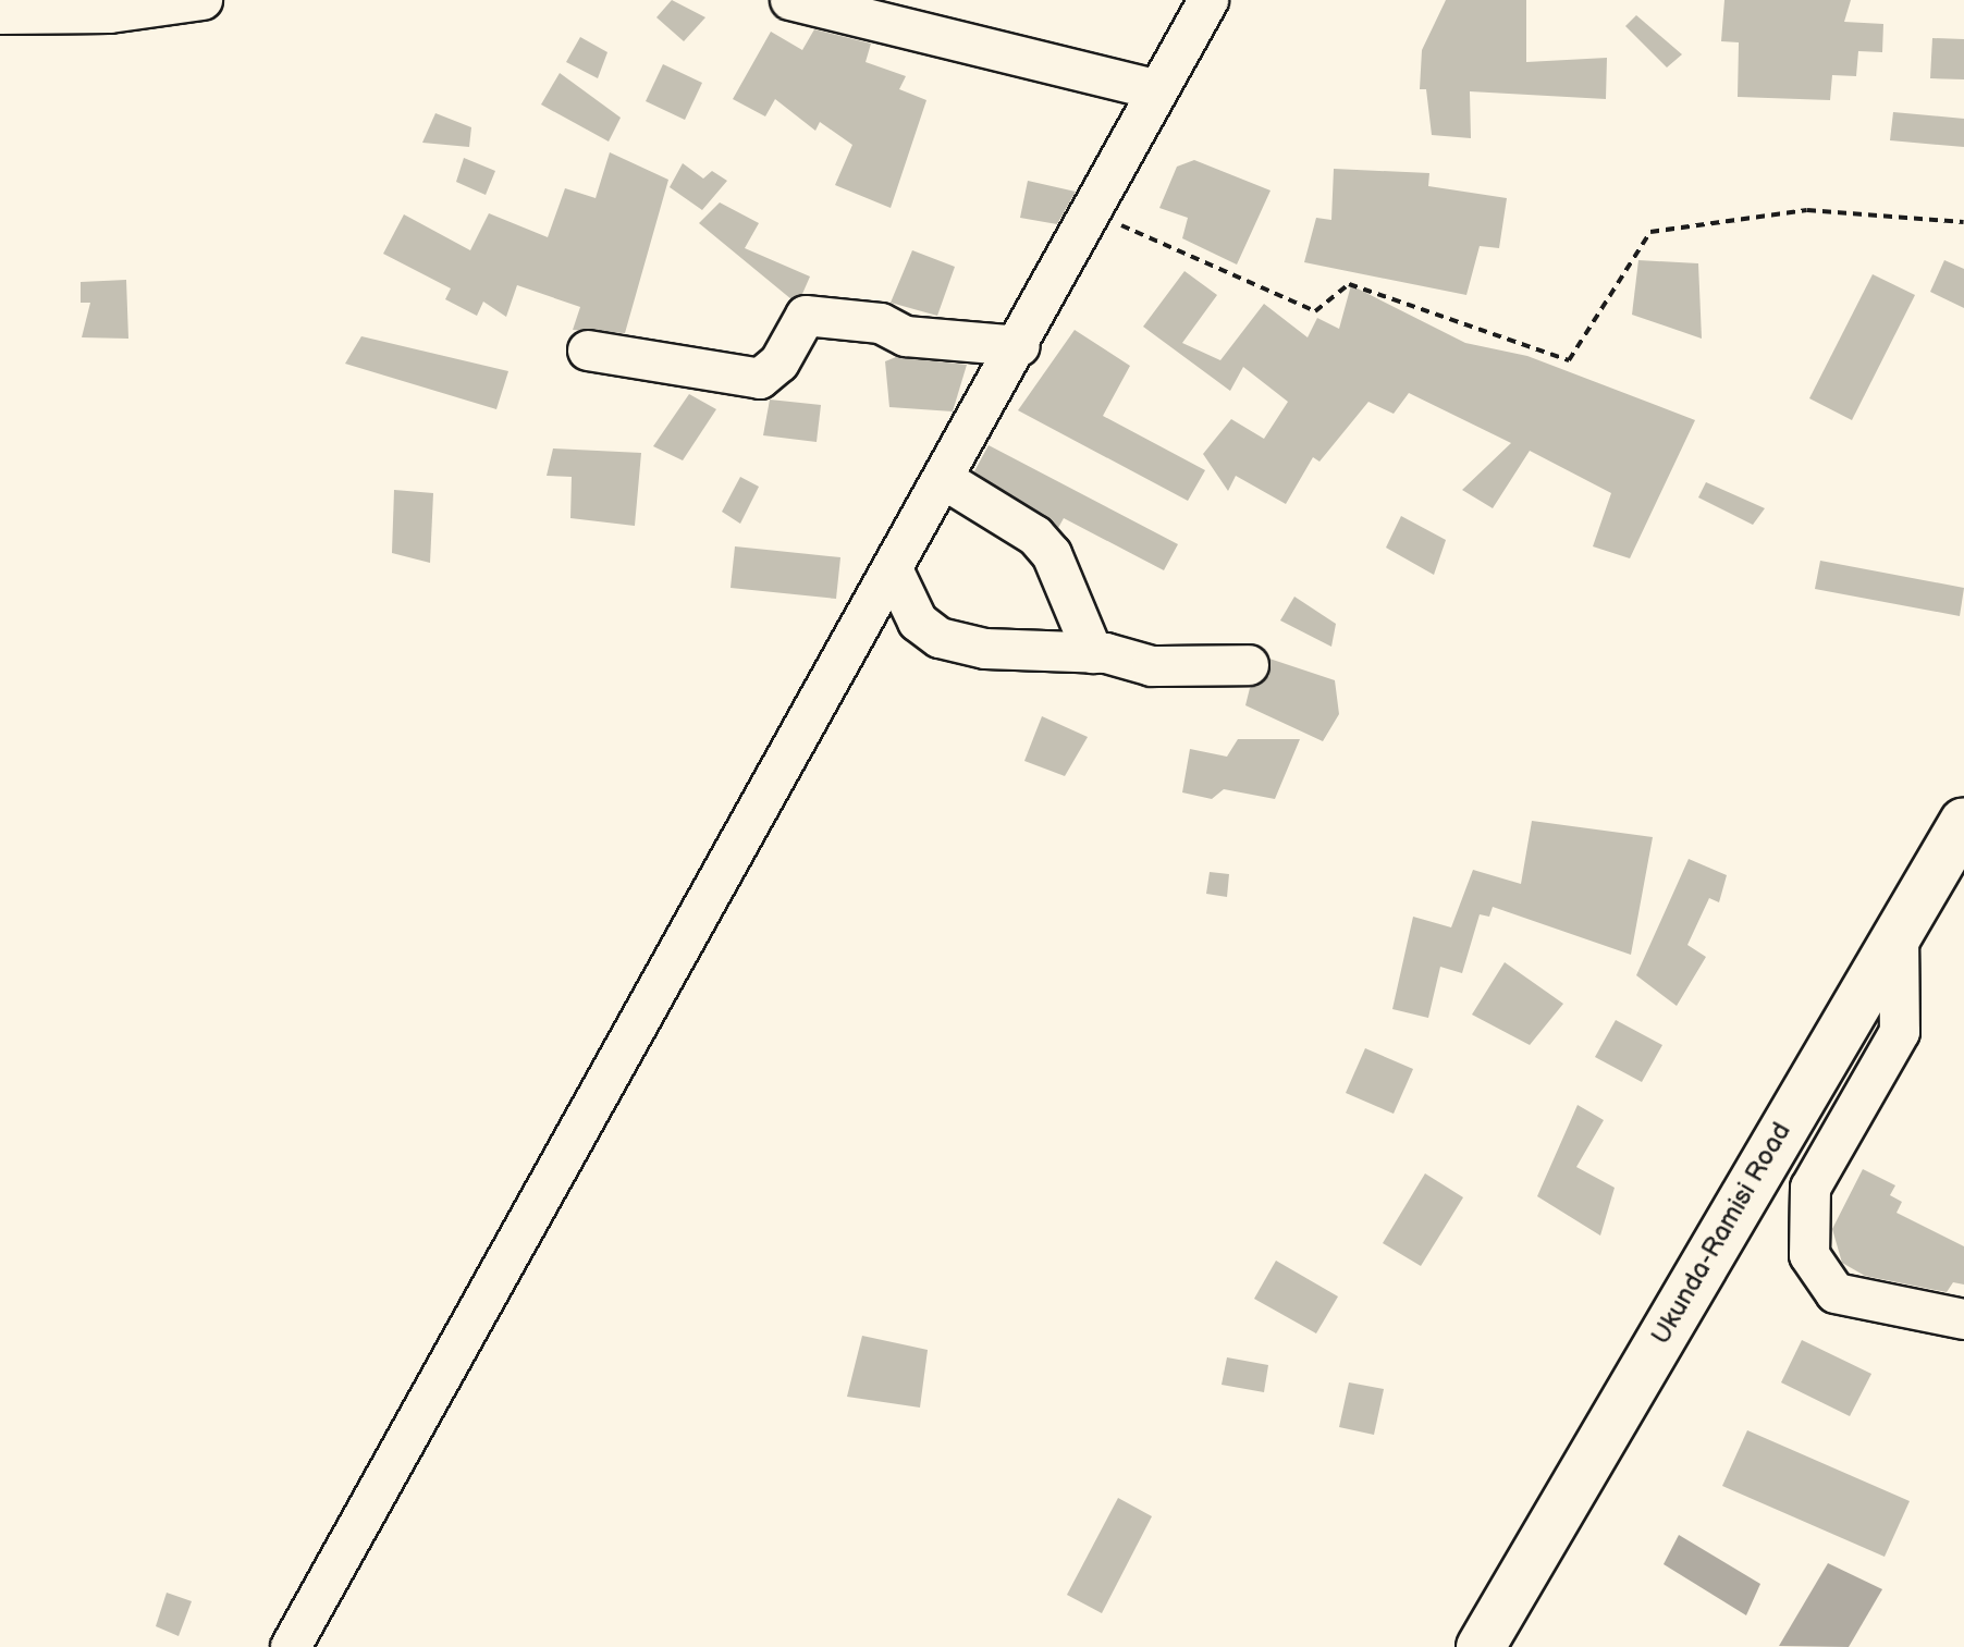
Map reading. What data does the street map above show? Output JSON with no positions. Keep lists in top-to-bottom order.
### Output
{
  "streets": {
    "highway": ["Ukunda-Ramisi Road"]
  }
}
